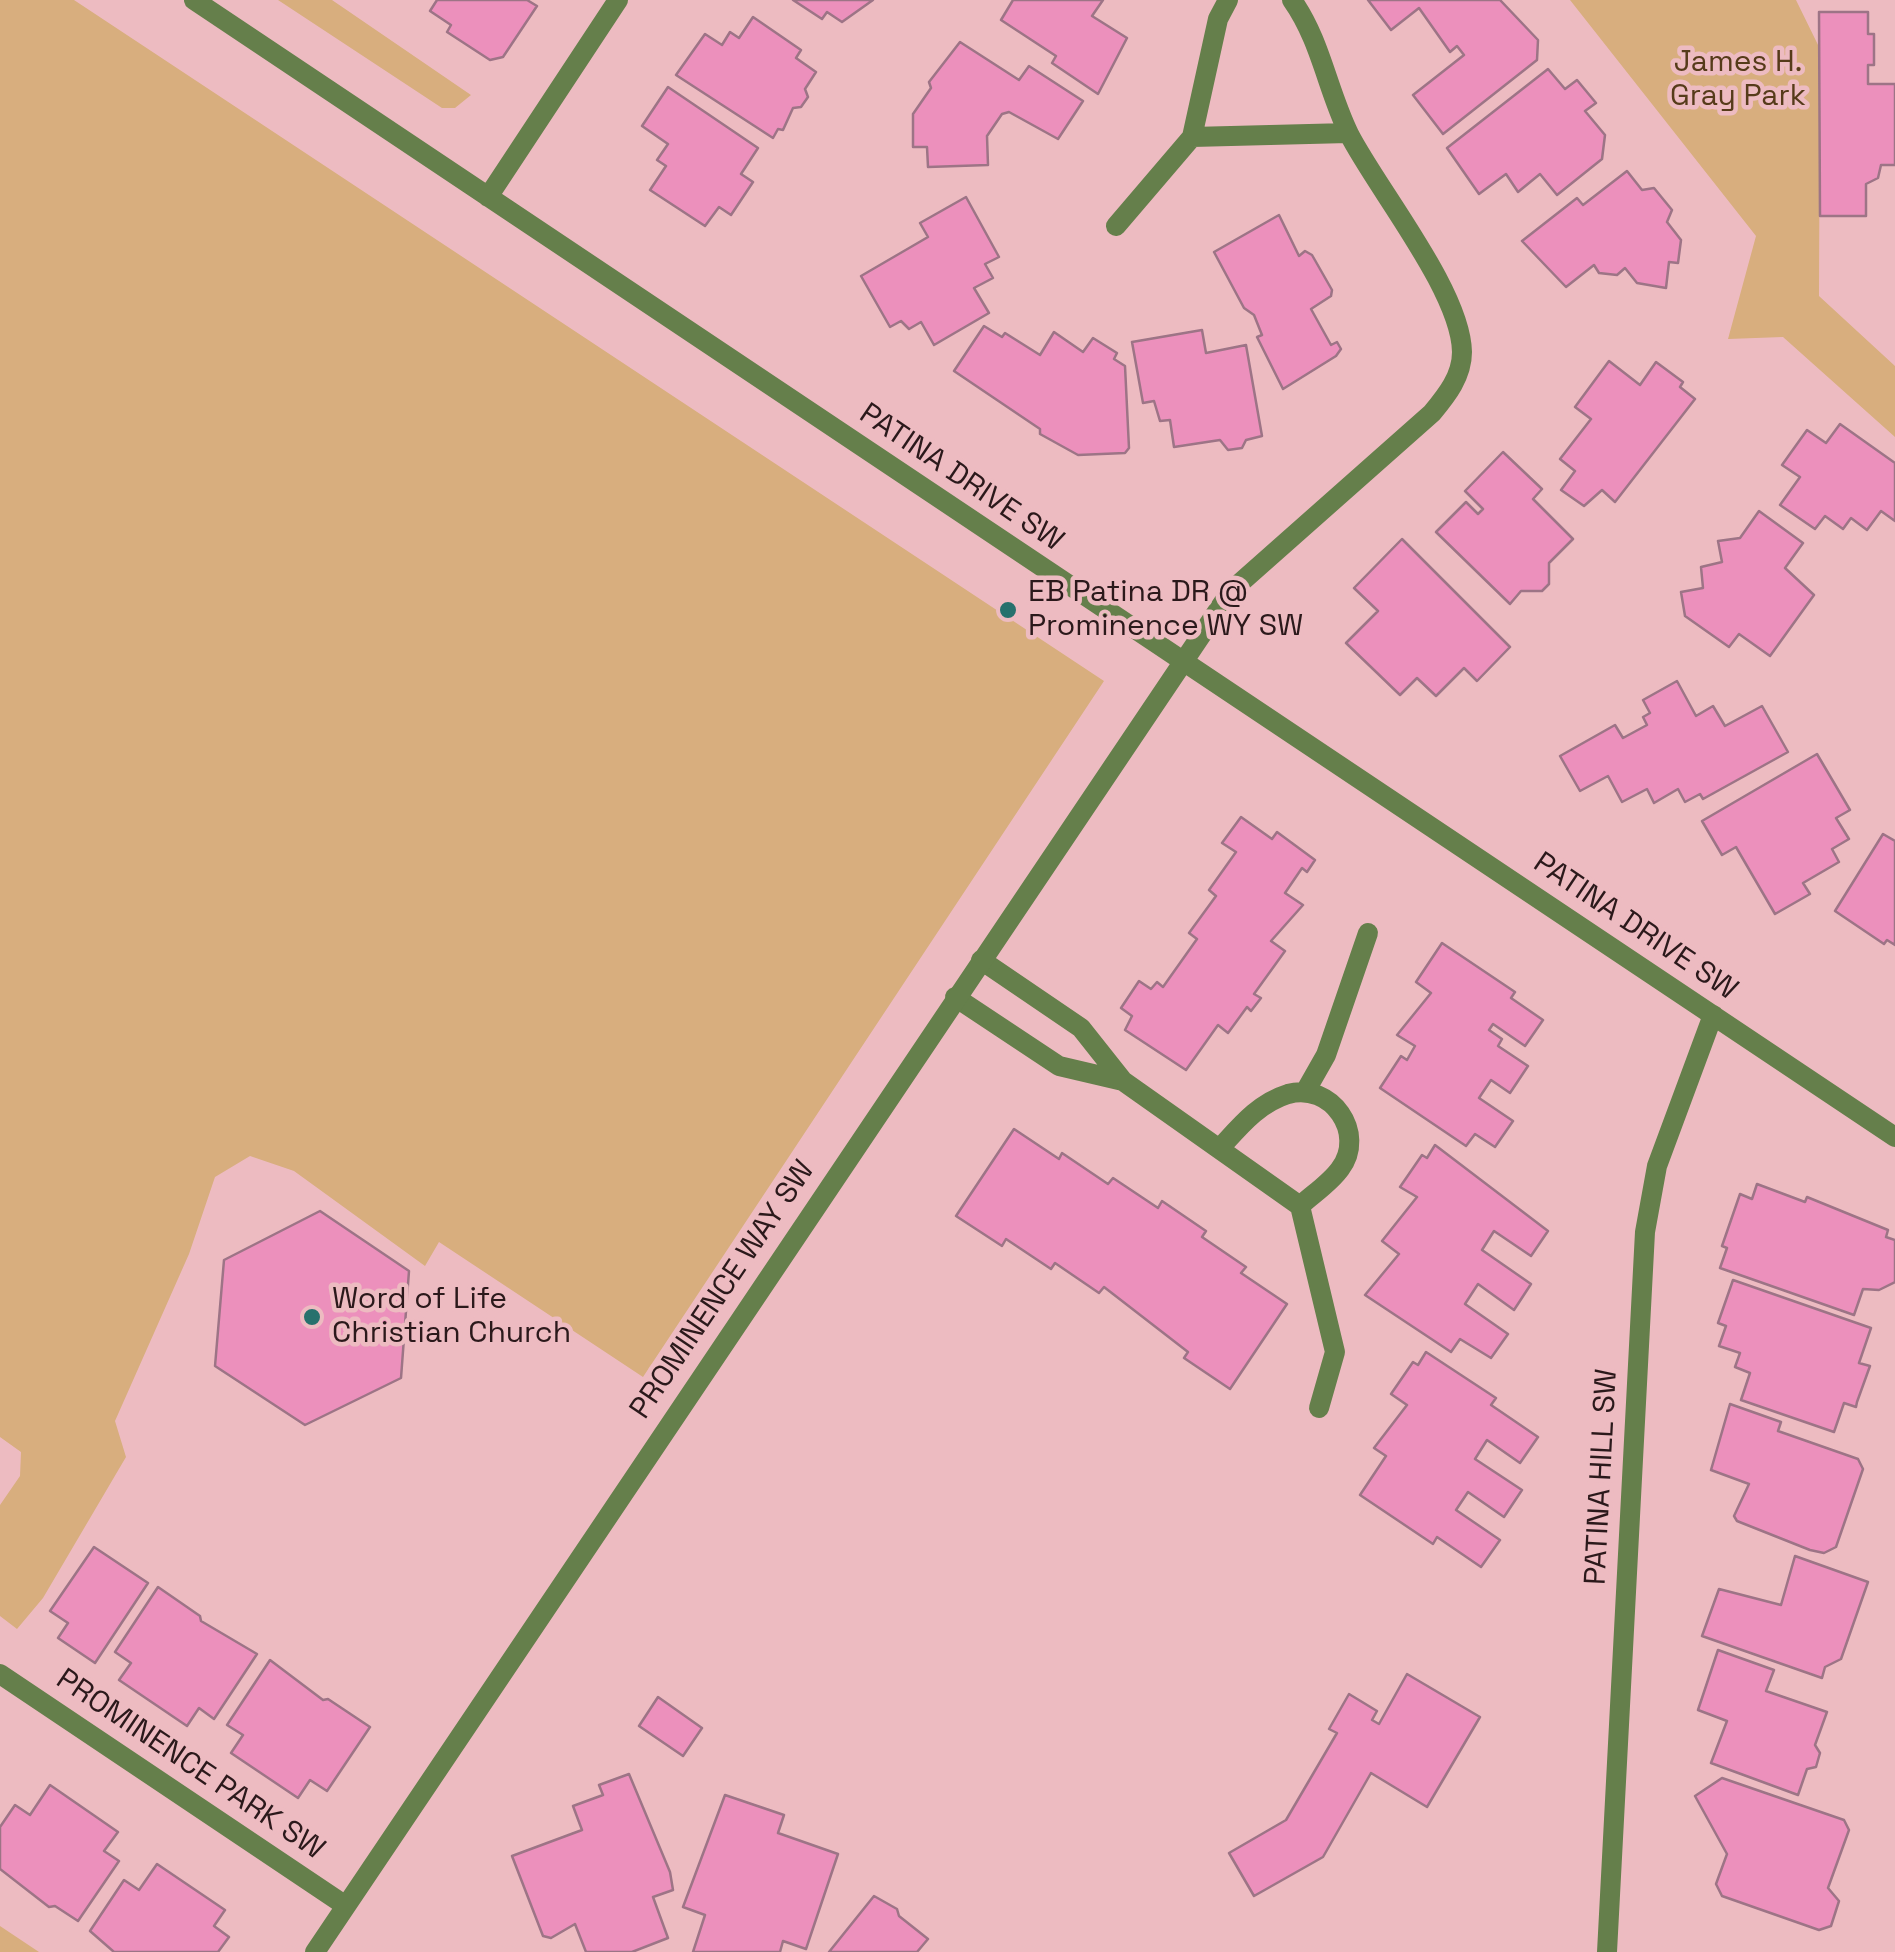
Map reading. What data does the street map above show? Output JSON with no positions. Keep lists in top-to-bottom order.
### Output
{
  "streets": {
    "street": [
      "PATINA DRIVE SW",
      "PROMINENCE WAY SW",
      "PATINA HILL SW",
      "PROMINENCE PARK SW"
    ]
  },
  "crossings": [
    ["PATINA DRIVE SW", "PROMINENCE WAY SW"],
    ["PATINA DRIVE SW", "PATINA HILL SW"],
    ["PROMINENCE WAY SW", "PROMINENCE PARK SW"]
  ],
  "parks": ["James H. Gray Park"],
  "places": ["EB Patina DR @ Prominence WY SW", "Word of Life Christian Church"]
}
